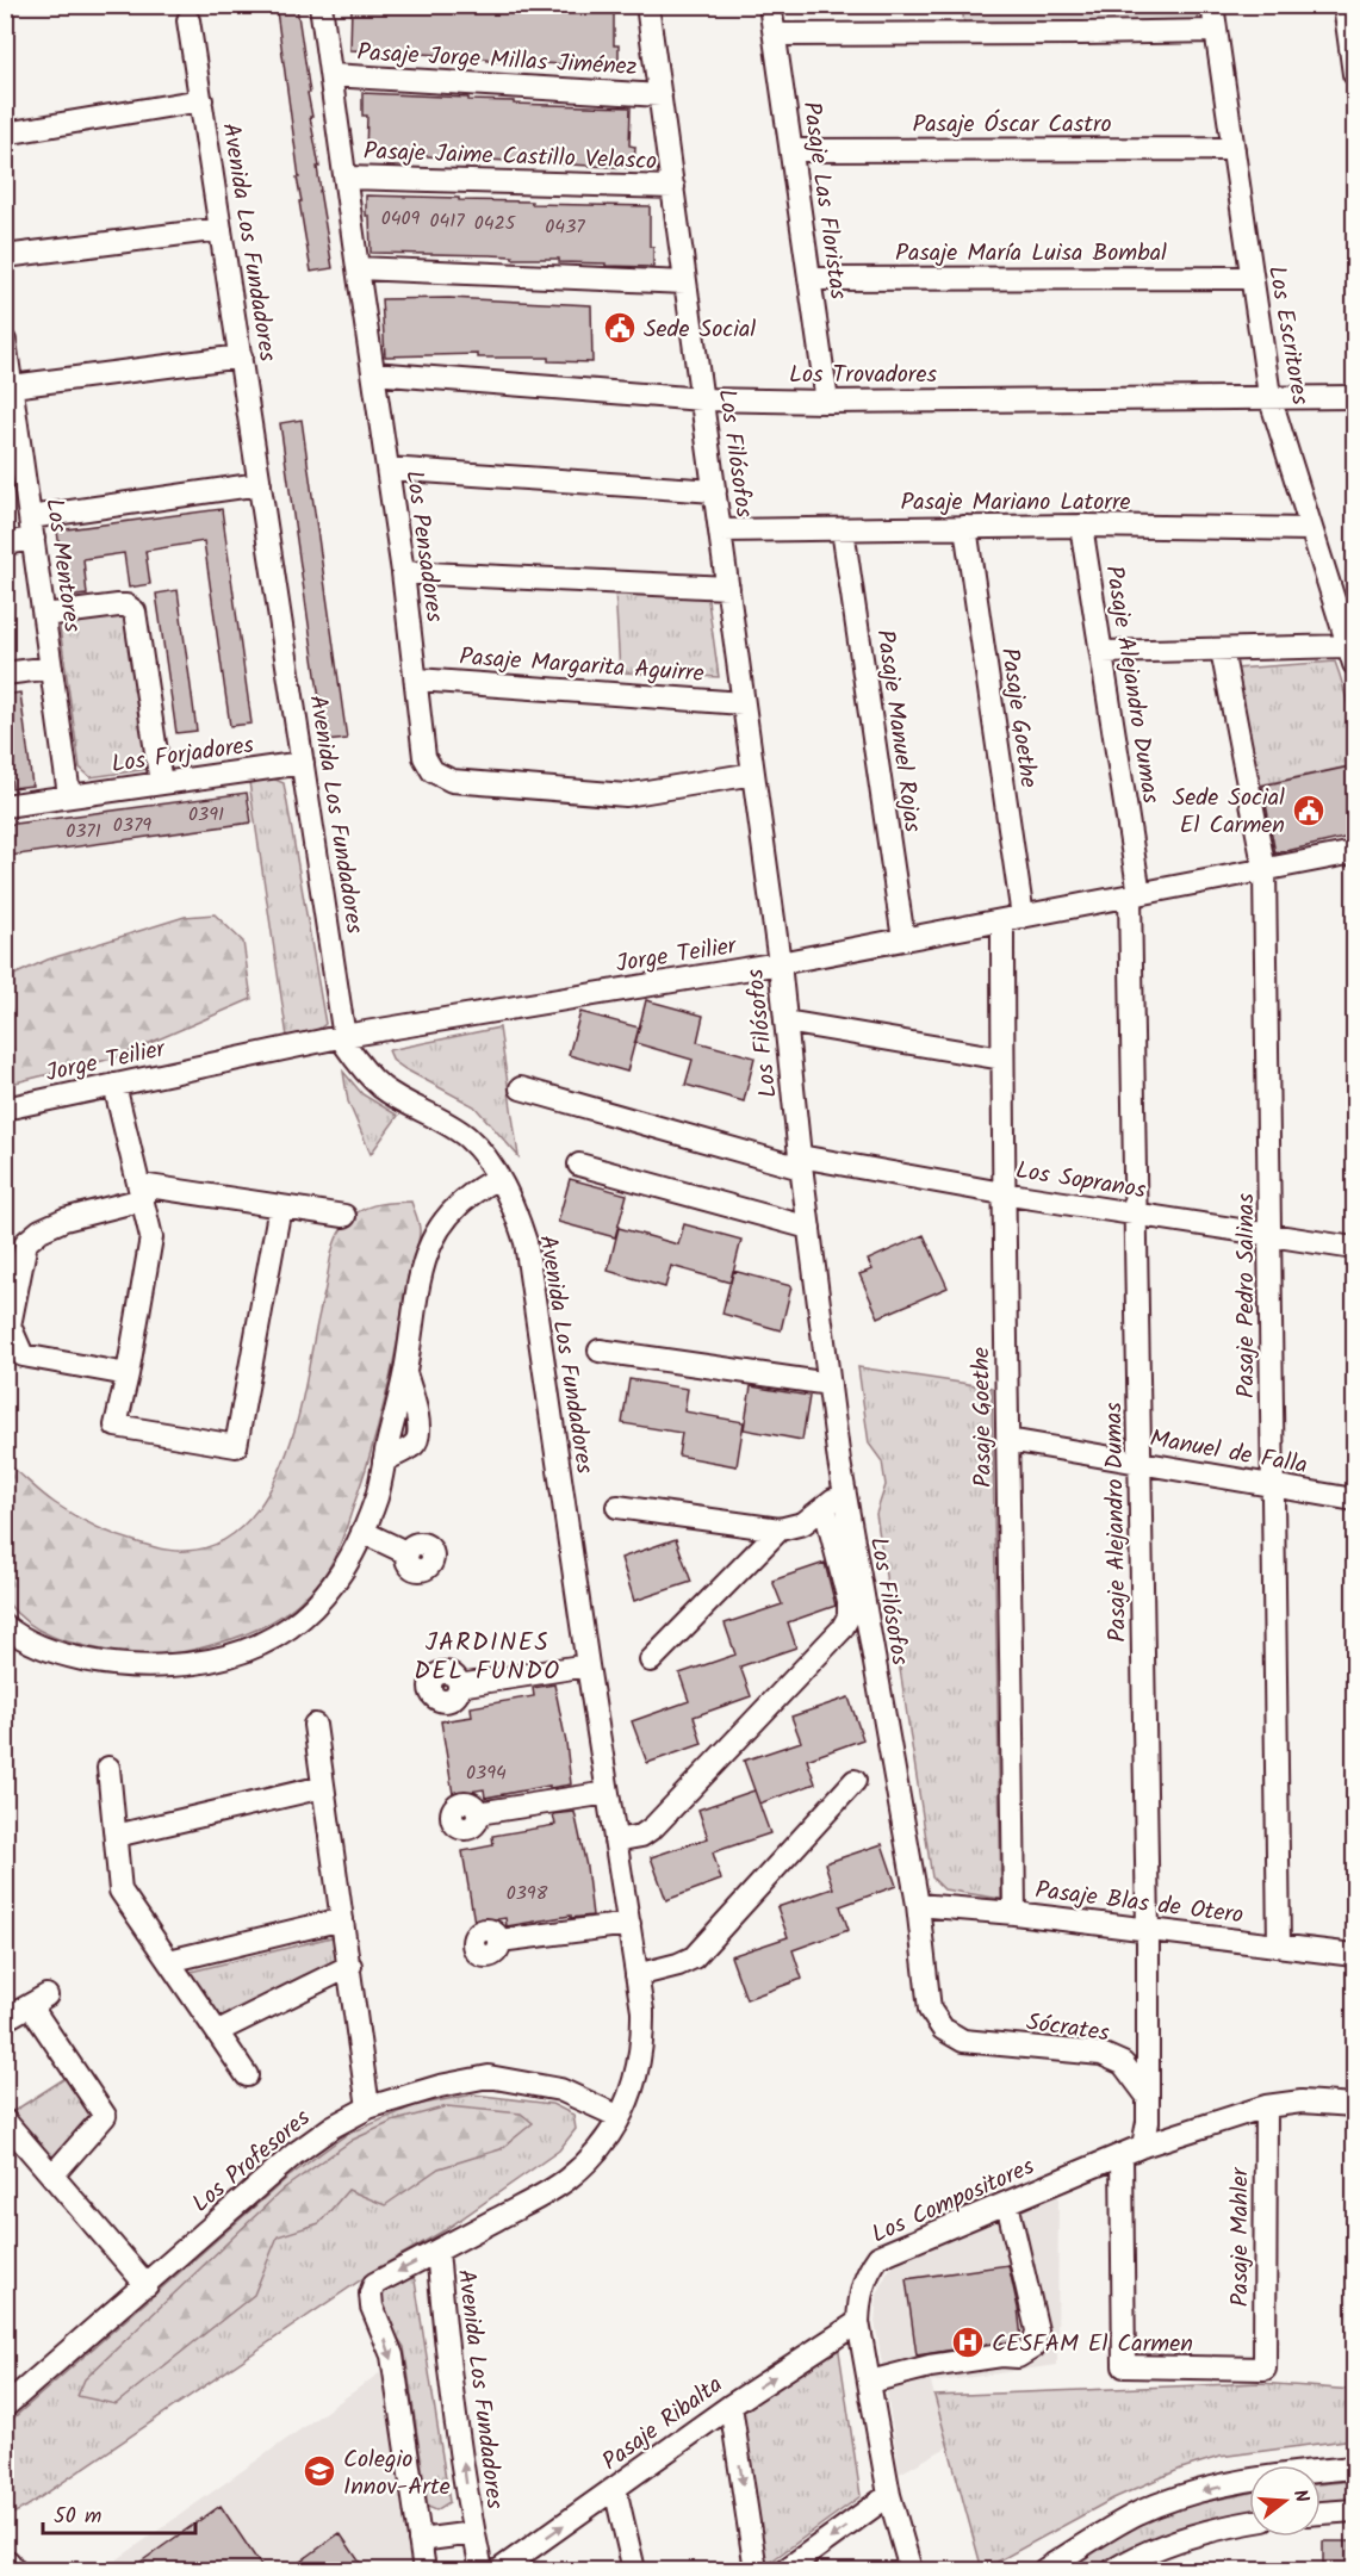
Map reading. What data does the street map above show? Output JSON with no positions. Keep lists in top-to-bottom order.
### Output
{
  "streets": {
    "street": [
      "Pasaje Jorge Millas Jiménez",
      "Pasaje Óscar Castro",
      "Pasaje Jaime Castillo Velasco",
      "Pasaje Las Floristas",
      "Avenida Los Fundadores",
      "Pasaje María Luisa Bombal",
      "Los Escritores",
      "Los Trovadores",
      "Los Filósofos",
      "Pasaje Mariano Latorre",
      "Los Pensadores",
      "Los Mentores",
      "Pasaje Margarita Aguirre",
      "Pasaje Alejandro Dumas",
      "Pasaje Goethe",
      "Pasaje Manuel Rojas",
      "Los Forjadores",
      "Jorge Teilier",
      "Los Sopranos",
      "Pasaje Pedro Salinas",
      "Manuel de Falla",
      "Pasaje Blas de Otero",
      "Sócrates",
      "Los Profesores",
      "Los Compositores",
      "Pasaje Mahler",
      "Pasaje Ribalta"
    ]
  },
  "crossings": [
    ["Pasaje Jorge Millas Jiménez", "Los Filósofos"],
    ["Pasaje Jorge Millas Jiménez", "Los Pensadores"],
    ["Pasaje Óscar Castro", "Pasaje Las Floristas"],
    ["Pasaje Óscar Castro", "Los Escritores"],
    ["Pasaje Jaime Castillo Velasco", "Los Filósofos"],
    ["Pasaje Jaime Castillo Velasco", "Los Pensadores"],
    ["Pasaje Las Floristas", "Pasaje María Luisa Bombal"],
    ["Pasaje Las Floristas", "Los Trovadores"],
    ["Avenida Los Fundadores", "Los Forjadores"],
    ["Avenida Los Fundadores", "Jorge Teilier"],
    ["Avenida Los Fundadores", "Los Profesores"],
    ["Pasaje María Luisa Bombal", "Los Escritores"],
    ["Los Escritores", "Los Trovadores"],
    ["Los Escritores", "Pasaje Mariano Latorre"],
    ["Los Trovadores", "Los Filósofos"],
    ["Los Trovadores", "Los Pensadores"],
    ["Los Filósofos", "Pasaje Mariano Latorre"],
    ["Los Filósofos", "Los Pensadores"],
    ["Los Filósofos", "Pasaje Margarita Aguirre"],
    ["Los Filósofos", "Jorge Teilier"],
    ["Los Filósofos", "Los Sopranos"],
    ["Los Filósofos", "Pasaje Blas de Otero"],
    ["Los Filósofos", "Sócrates"],
    ["Pasaje Mariano Latorre", "Pasaje Alejandro Dumas"],
    ["Pasaje Mariano Latorre", "Pasaje Goethe"],
    ["Pasaje Mariano Latorre", "Pasaje Manuel Rojas"],
    ["Los Pensadores", "Pasaje Margarita Aguirre"],
    ["Los Mentores", "Los Forjadores"],
    ["Pasaje Alejandro Dumas", "Jorge Teilier"],
    ["Pasaje Alejandro Dumas", "Los Sopranos"],
    ["Pasaje Alejandro Dumas", "Manuel de Falla"],
    ["Pasaje Alejandro Dumas", "Pasaje Blas de Otero"],
    ["Pasaje Alejandro Dumas", "Sócrates"],
    ["Pasaje Alejandro Dumas", "Los Compositores"],
    ["Pasaje Goethe", "Jorge Teilier"],
    ["Pasaje Goethe", "Los Sopranos"],
    ["Pasaje Goethe", "Manuel de Falla"],
    ["Pasaje Goethe", "Pasaje Blas de Otero"],
    ["Pasaje Manuel Rojas", "Jorge Teilier"],
    ["Jorge Teilier", "Pasaje Pedro Salinas"],
    ["Los Sopranos", "Pasaje Pedro Salinas"],
    ["Pasaje Pedro Salinas", "Manuel de Falla"],
    ["Pasaje Pedro Salinas", "Pasaje Blas de Otero"],
    ["Los Compositores", "Pasaje Mahler"],
    ["Los Compositores", "Pasaje Ribalta"]
  ],
  "one_way": ["Pasaje Ribalta"],
  "districts": ["JARDINES DEL FUNDO"],
  "places": {
    "public building": ["Sede Social", "Sede Social El Carmen"],
    "hospital": ["CESFAM El Carmen"],
    "school or university": ["Colegio Innov-Arte"]
  },
  "house_numbers": [
    "0409",
    "0417",
    "0425",
    "0437",
    "0391",
    "0379",
    "0371",
    "0394",
    "0398"
  ],
  "scale_bar": "50 m",
  "north": "right"
}
